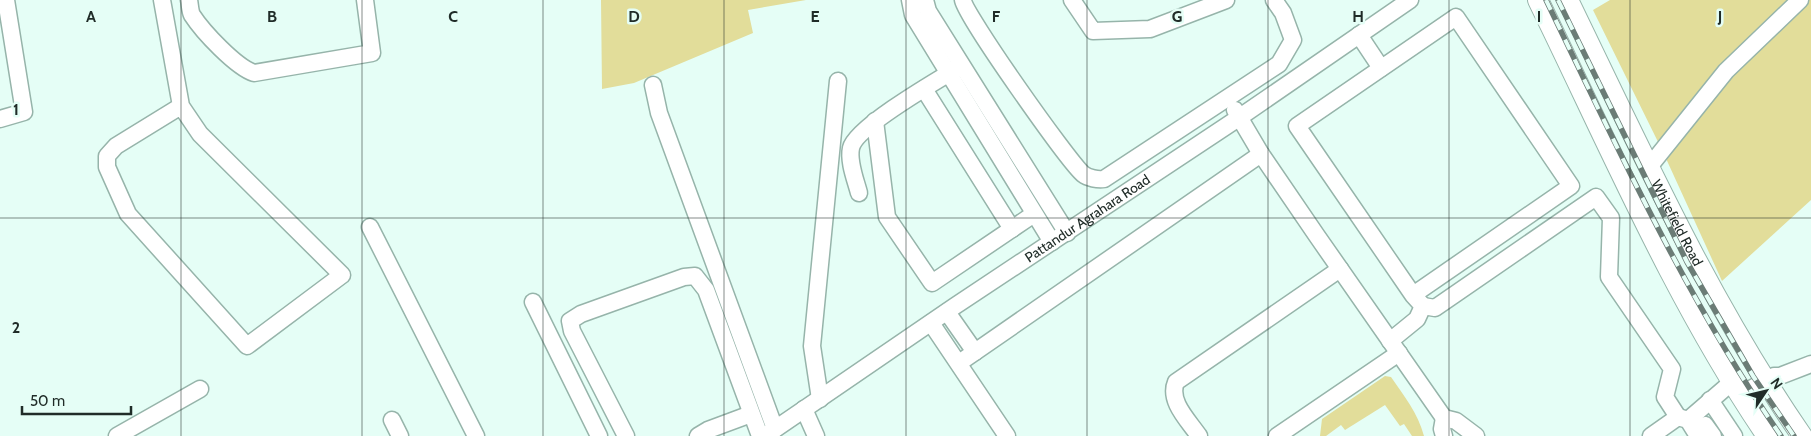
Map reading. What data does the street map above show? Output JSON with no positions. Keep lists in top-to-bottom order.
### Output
{
  "streets": {
    "main road": ["Whitefield Road"],
    "street": ["Pattandur Agrahara Road"]
  },
  "scale_bar": "50 m",
  "north": "top right",
  "grid": {
    "columns": [
      "A",
      "B",
      "C",
      "D",
      "E",
      "F",
      "G",
      "H",
      "I",
      "J"
    ],
    "rows": ["1", "2"]
  }
}
